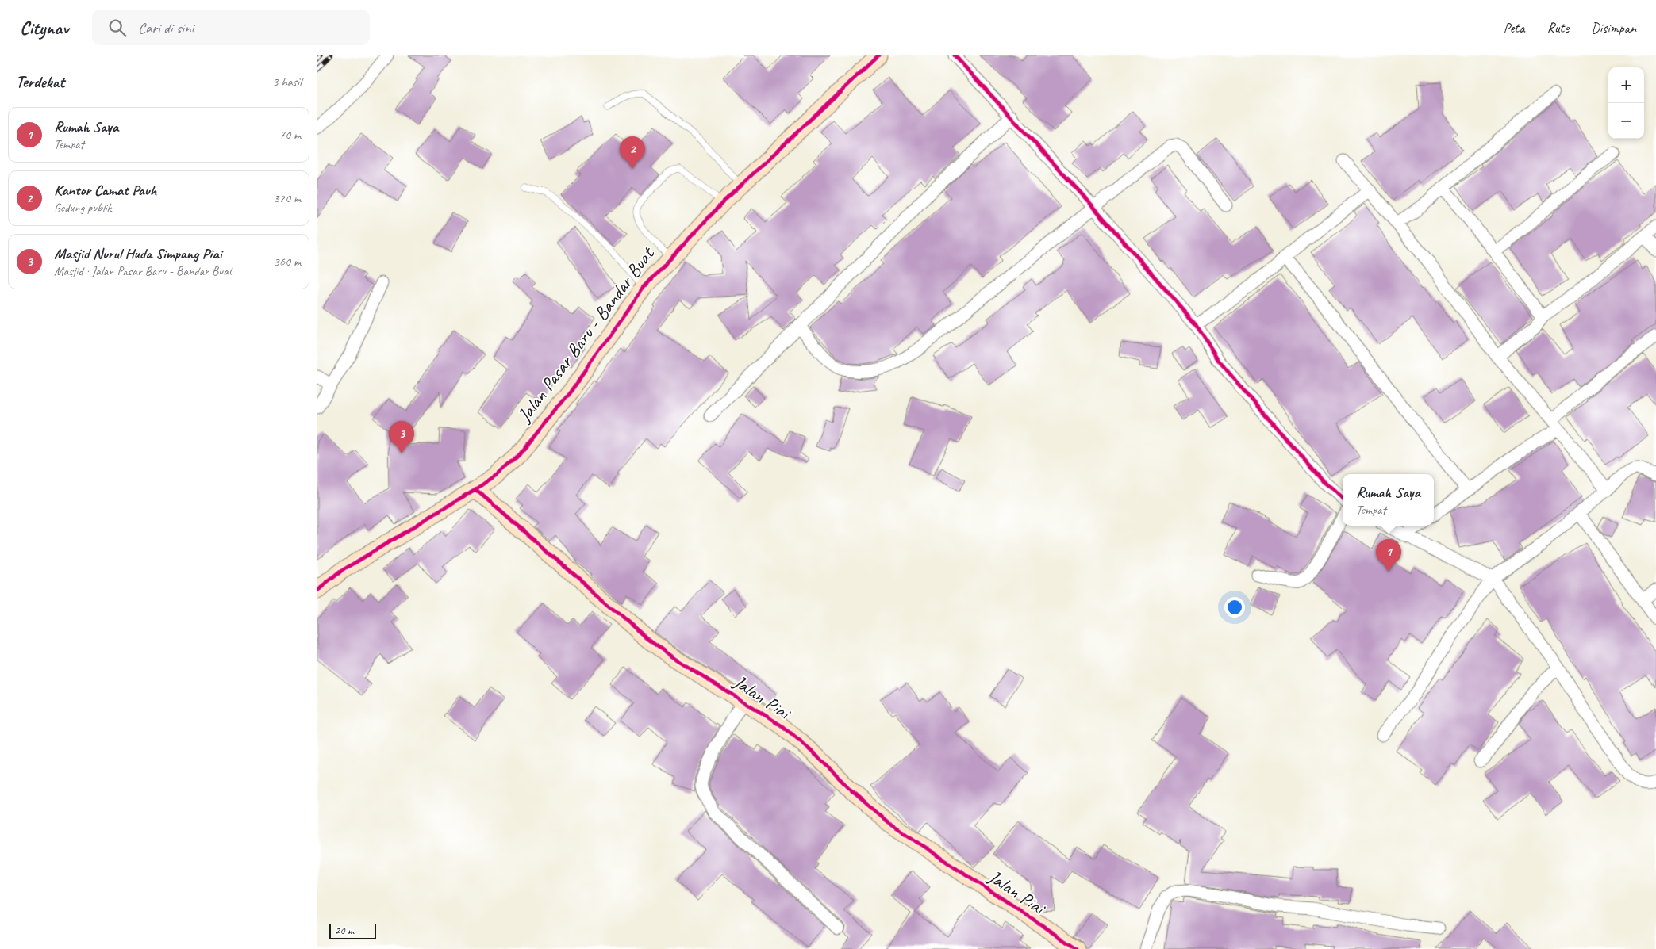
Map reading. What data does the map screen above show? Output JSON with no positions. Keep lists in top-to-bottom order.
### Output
{
  "streets": {
    "street": ["Jalan Pasar Baru - Bandar Buat", "Jalan Piai"]
  },
  "crossings": [
    ["Jalan Pasar Baru - Bandar Buat", "Jalan Piai"]
  ],
  "scale_bar": "20 m",
  "page": {
    "header": "Citynav",
    "search": "Cari di sini",
    "nav": ["Peta", "Rute", "Disimpan"],
    "heading": ["Terdekat", "3 hasil"],
    "map_buttons": ["+", "−"],
    "list": [
      {
        "mark": "1",
        "name": "Rumah Saya",
        "note": "Tempat",
        "value": "70 m"
      },
      {
        "mark": "2",
        "name": "Kantor Camat Pauh",
        "note": "Gedung publik",
        "value": "320 m"
      },
      {
        "mark": "3",
        "name": "Masjid Nurul Huda Simpang Piai",
        "note": "Masjid · Jalan Pasar Baru - Bandar Buat",
        "value": "360 m"
      }
    ],
    "pins": ["2", "3", "1"],
    "popup": ["Rumah Saya", "Tempat"],
    "scale": "20 m"
  }
}
